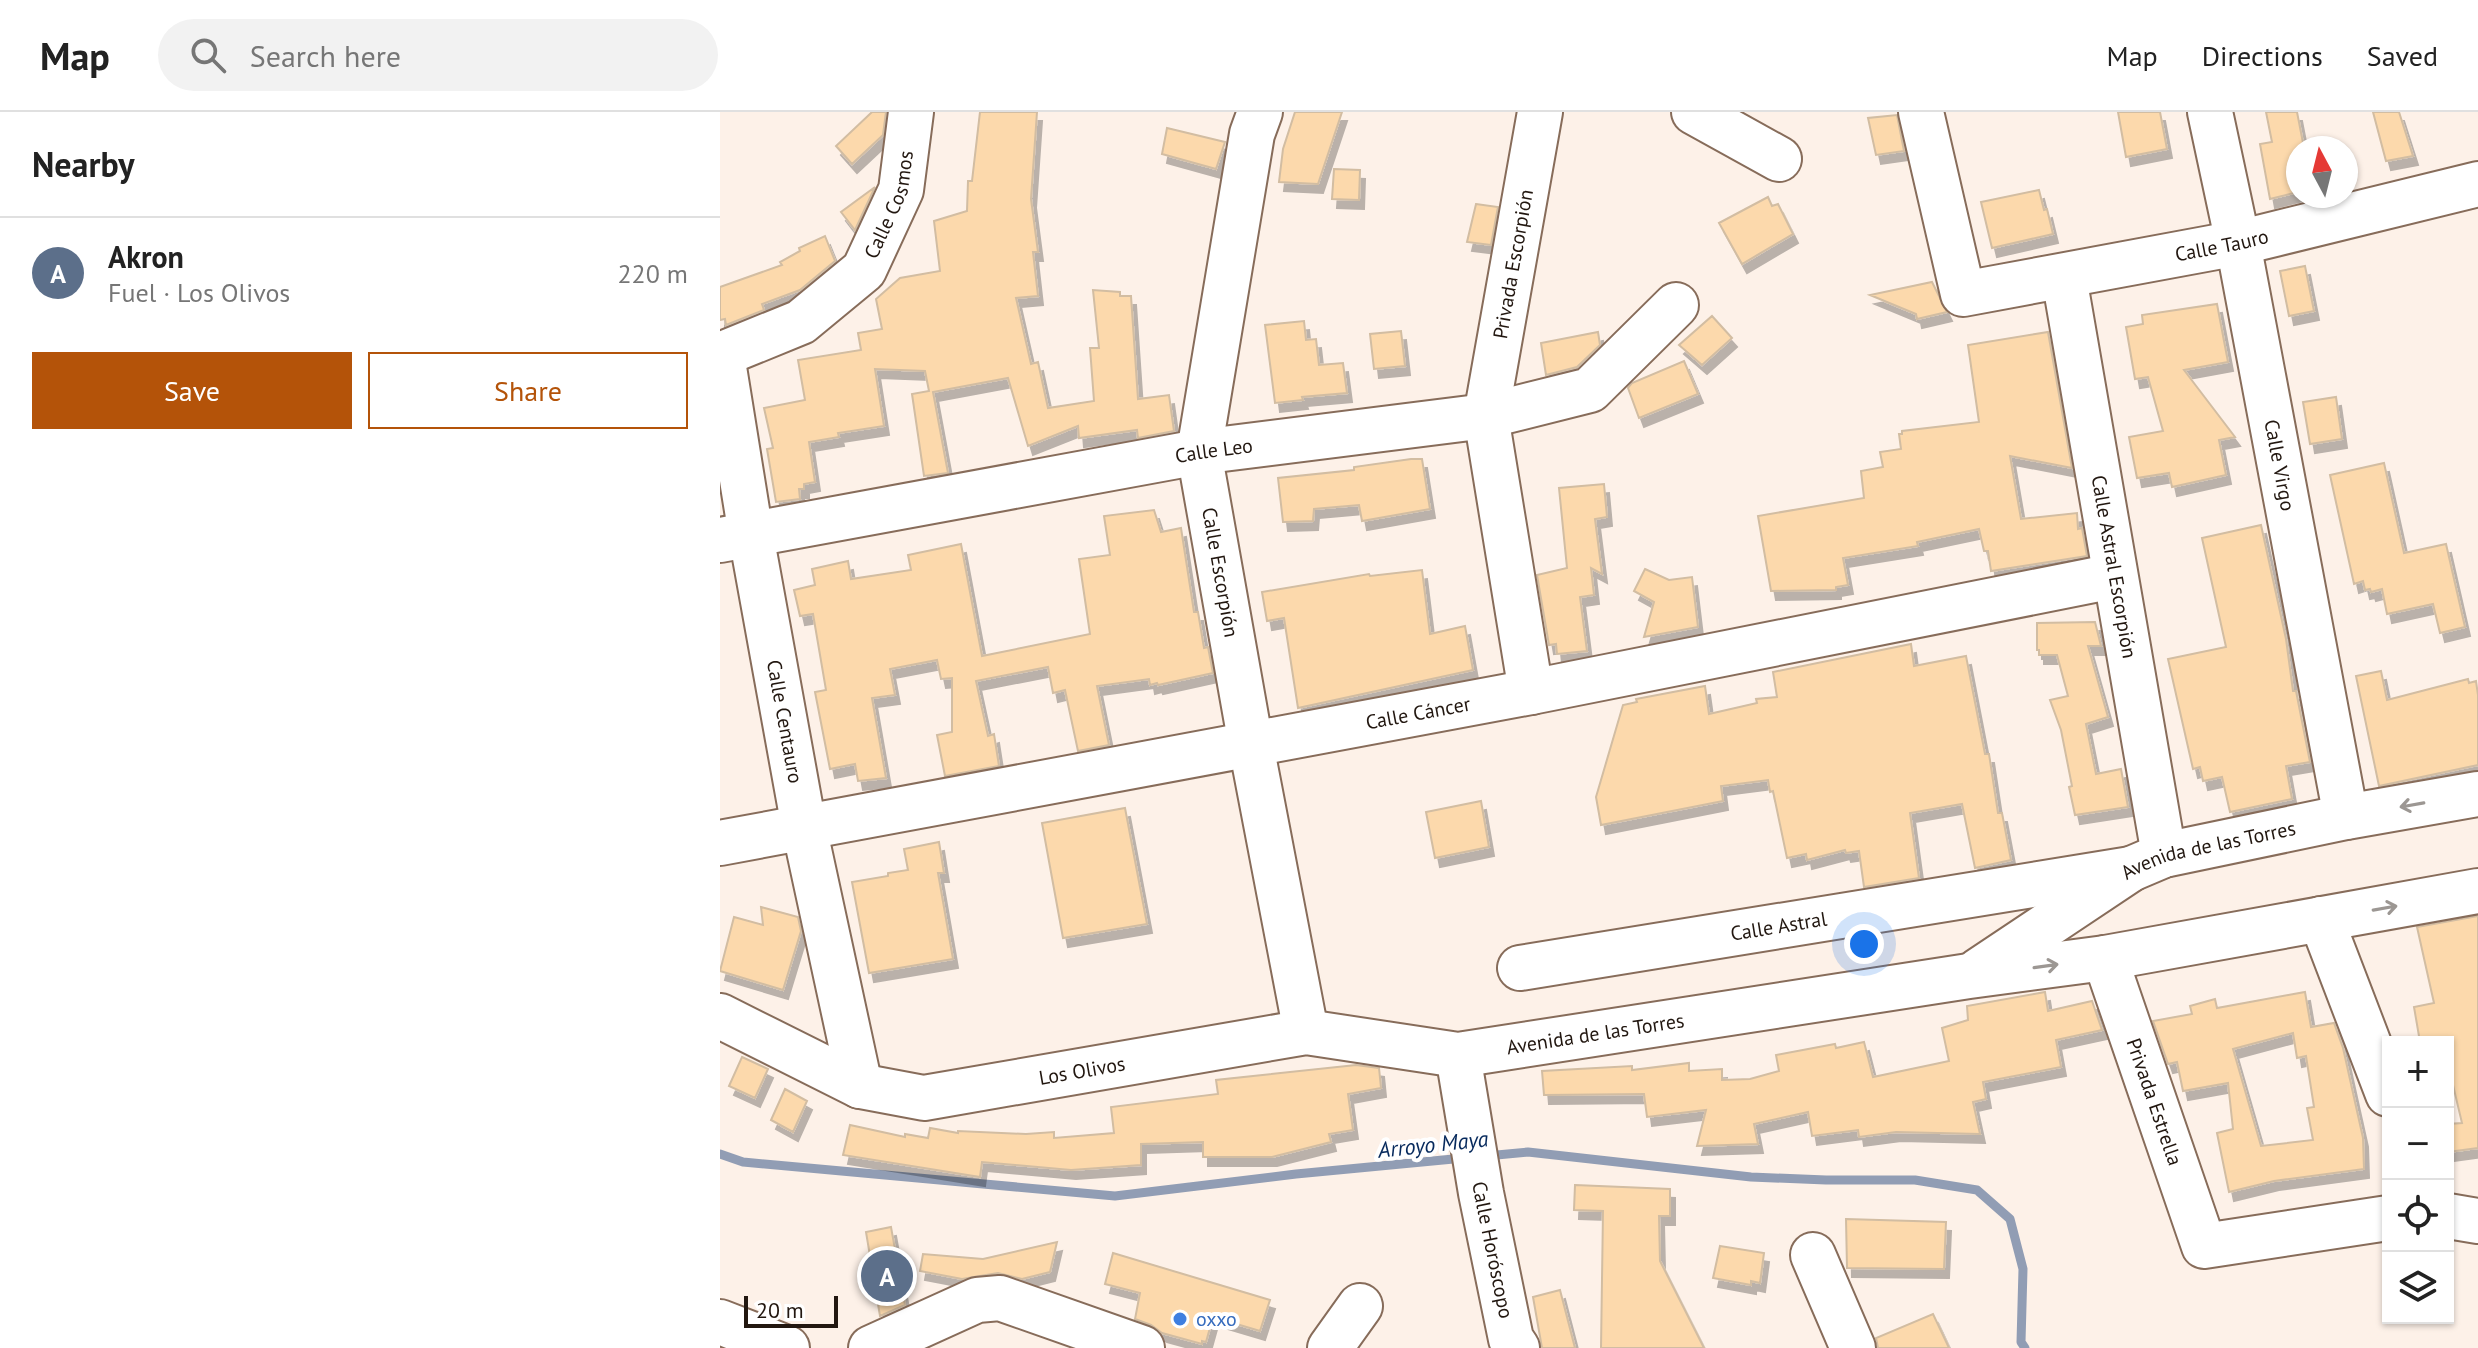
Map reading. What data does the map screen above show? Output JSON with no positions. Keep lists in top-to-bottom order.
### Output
{
  "streets": {
    "main road": [
      "Calle Cosmos",
      "Calle Tauro",
      "Privada Escorpión",
      "Calle Leo",
      "Calle Virgo",
      "Calle Astral Escorpión",
      "Calle Escorpión",
      "Calle Cáncer",
      "Calle Centauro",
      "Avenida de las Torres",
      "Calle Astral",
      "Los Olivos",
      "Privada Estrella",
      "Calle Horóscopo"
    ]
  },
  "crossings": [
    ["Calle Cosmos", "Calle Centauro"],
    ["Calle Tauro", "Calle Virgo"],
    ["Calle Tauro", "Calle Astral Escorpión"],
    ["Privada Escorpión", "Calle Leo"],
    ["Calle Leo", "Calle Escorpión"],
    ["Calle Leo", "Calle Centauro"],
    ["Calle Virgo", "Avenida de las Torres"],
    ["Calle Astral Escorpión", "Calle Cáncer"],
    ["Calle Astral Escorpión", "Avenida de las Torres"],
    ["Calle Astral Escorpión", "Calle Astral"],
    ["Calle Escorpión", "Calle Cáncer"],
    ["Calle Escorpión", "Los Olivos"],
    ["Calle Cáncer", "Calle Centauro"],
    ["Calle Centauro", "Los Olivos"],
    ["Avenida de las Torres", "Calle Astral"],
    ["Avenida de las Torres", "Los Olivos"],
    ["Avenida de las Torres", "Privada Estrella"],
    ["Avenida de las Torres", "Calle Horóscopo"],
    ["Los Olivos", "Calle Horóscopo"]
  ],
  "water": ["Arroyo Maya"],
  "places": ["oxxo"],
  "scale_bar": "20 m",
  "north": "top",
  "page": {
    "header": "Map",
    "search": "Search here",
    "nav": ["Map", "Directions", "Saved"],
    "heading": "Nearby",
    "list": [
      {
        "mark": "A",
        "name": "Akron",
        "note": "Fuel · Los Olivos",
        "value": "220 m"
      }
    ],
    "buttons": ["Save", "Share"],
    "map_buttons": ["+", "−"],
    "pins": "A",
    "scale": "20 m"
  }
}
